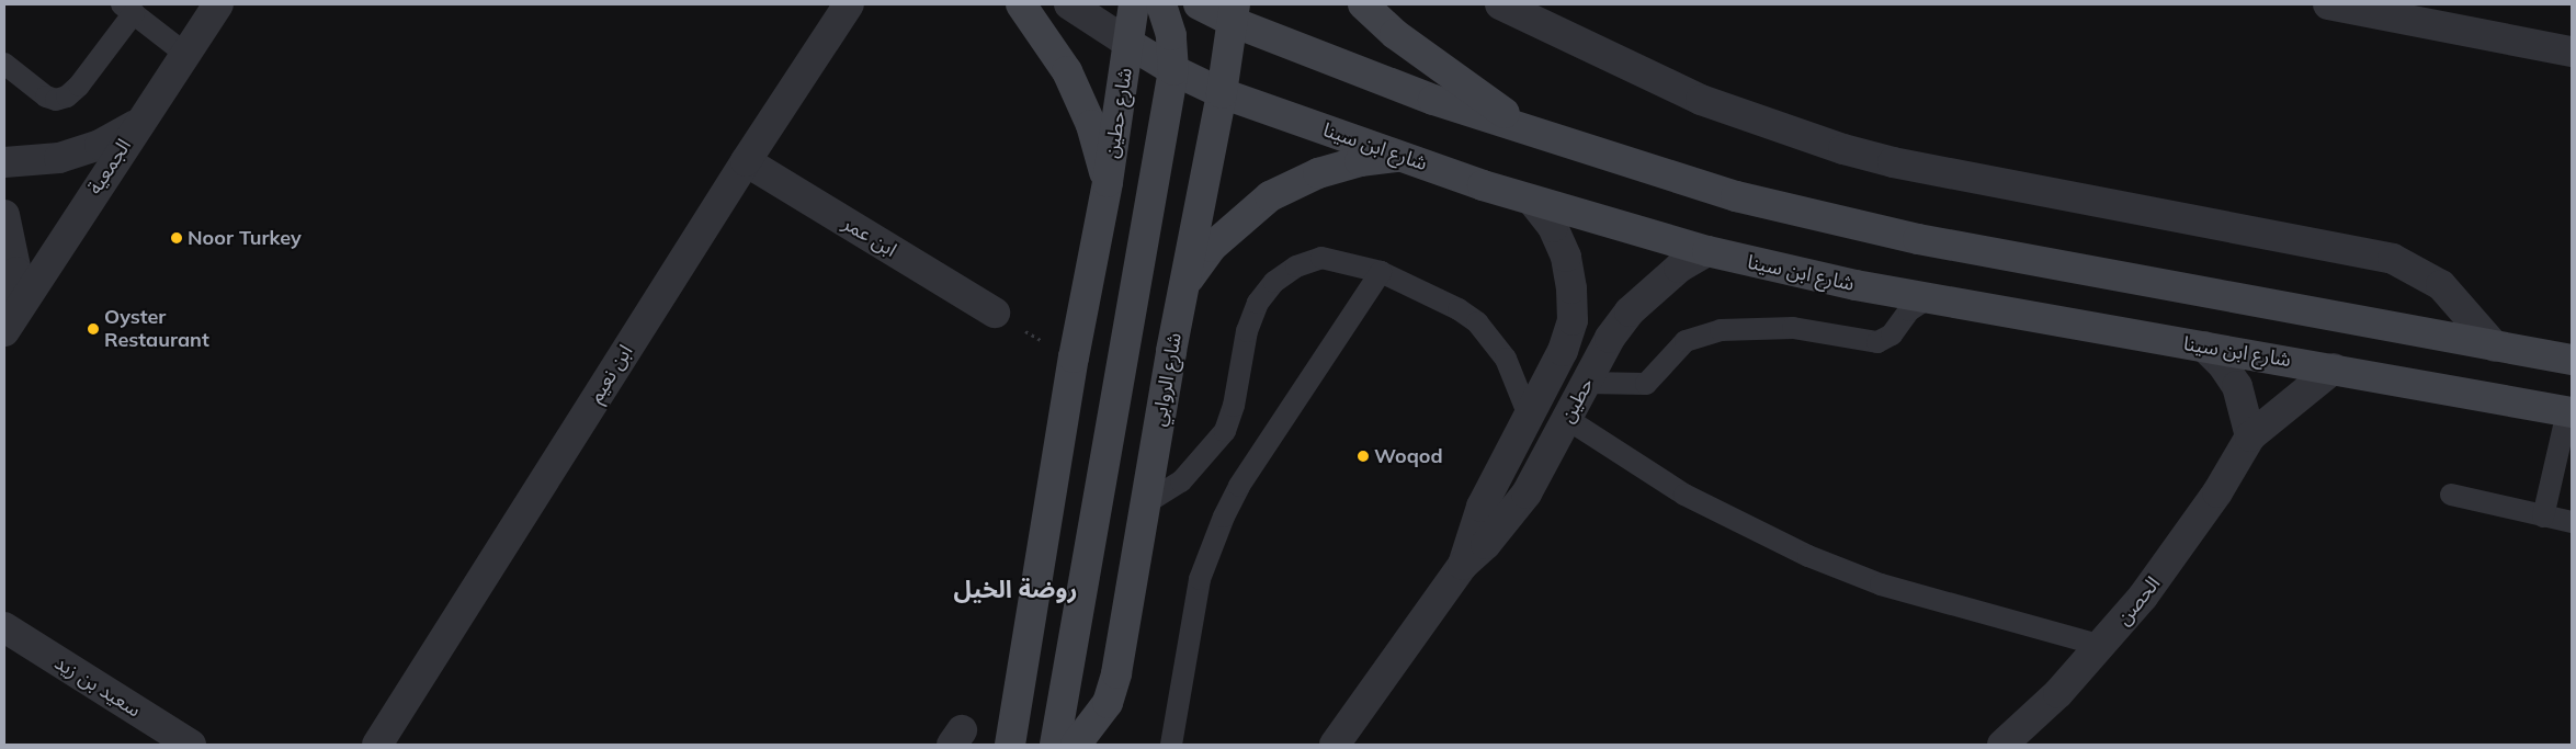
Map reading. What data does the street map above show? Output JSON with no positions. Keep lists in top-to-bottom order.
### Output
{
  "streets": {
    "street": [
      "شارع حطين",
      "شارع ابن سينا",
      "الجمعية",
      "ابن عمر",
      "ابن نعيم",
      "شارع الروابي",
      "حطين",
      "الحصن",
      "سعيد بن زيد"
    ]
  },
  "crossings": [
    ["شارع حطين", "شارع ابن سينا"],
    ["شارع ابن سينا", "شارع الروابي"],
    ["شارع ابن سينا", "حطين"],
    ["شارع ابن سينا", "الحصن"],
    ["ابن عمر", "ابن نعيم"]
  ],
  "districts": ["روضة الخيل"],
  "places": ["Noor Turkey", "Oyster Restaurant", "Woqod"]
}
